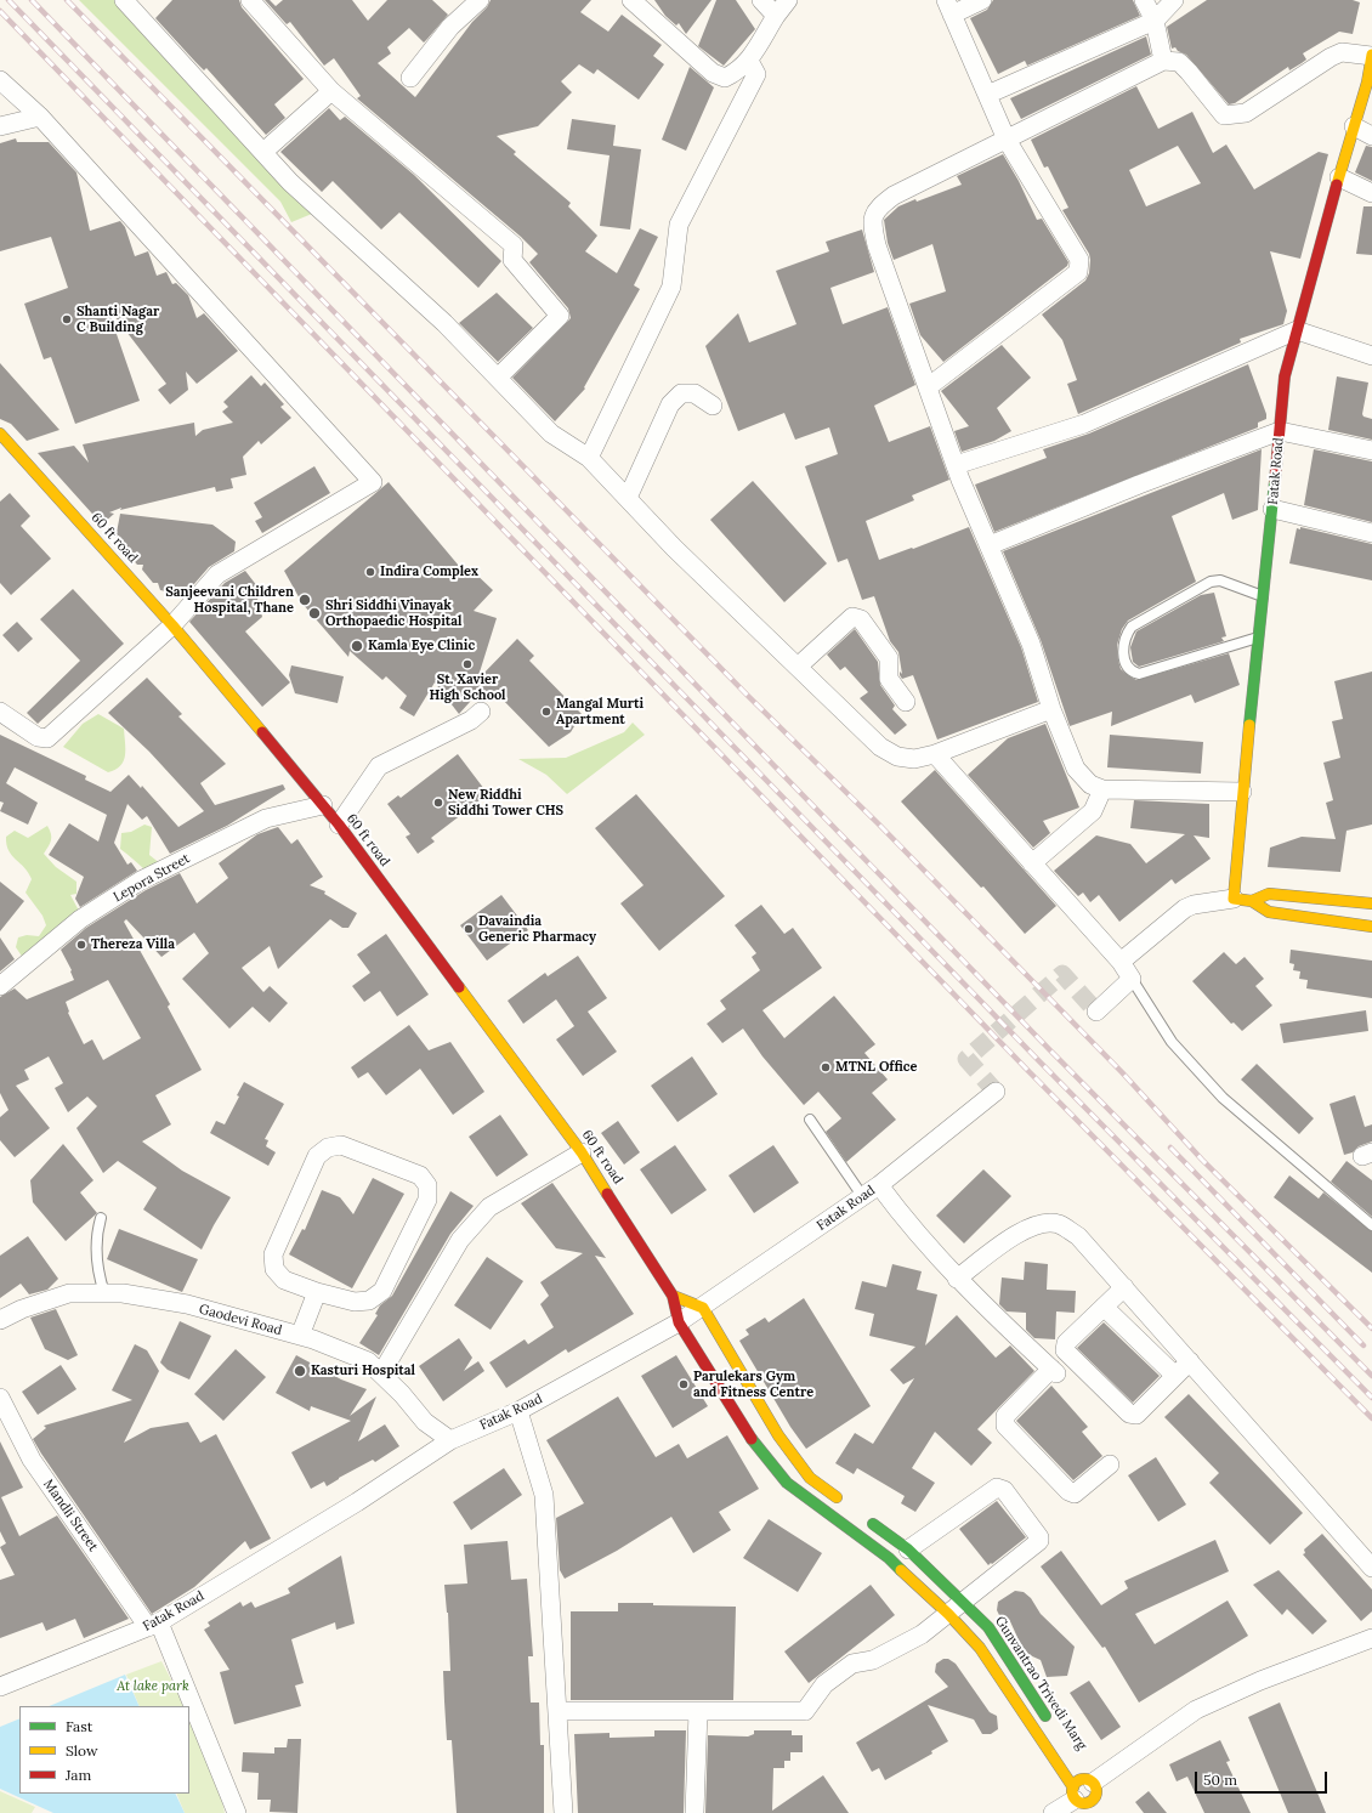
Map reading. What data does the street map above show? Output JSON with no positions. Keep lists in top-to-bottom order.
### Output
{
  "streets": {
    "street": [
      "Fatak Road",
      "60 ft road",
      "Lepora Street",
      "Gaodevi Road",
      "Mandli Street",
      "Gunvantrao Trivedi Marg"
    ]
  },
  "crossings": [
    ["Fatak Road", "60 ft road"],
    ["Fatak Road", "Gaodevi Road"],
    ["Fatak Road", "Mandli Street"],
    ["60 ft road", "Lepora Street"]
  ],
  "parks": ["At lake park"],
  "places": [
    "Shanti Nagar C Building",
    "Indira Complex",
    "Sanjeevani Children Hospital, Thane",
    "Shri Siddhi Vinayak Orthopaedic Hospital",
    "Kamla Eye Clinic",
    "St. Xavier High School",
    "Mangal Murti Apartment",
    "New Riddhi Siddhi Tower CHS",
    "Davaindia Generic Pharmacy",
    "Thereza Villa",
    "MTNL Office",
    "Kasturi Hospital",
    "Parulekars Gym and Fitness Centre"
  ],
  "legend": ["Fast", "Slow", "Jam"],
  "scale_bar": "50 m"
}
